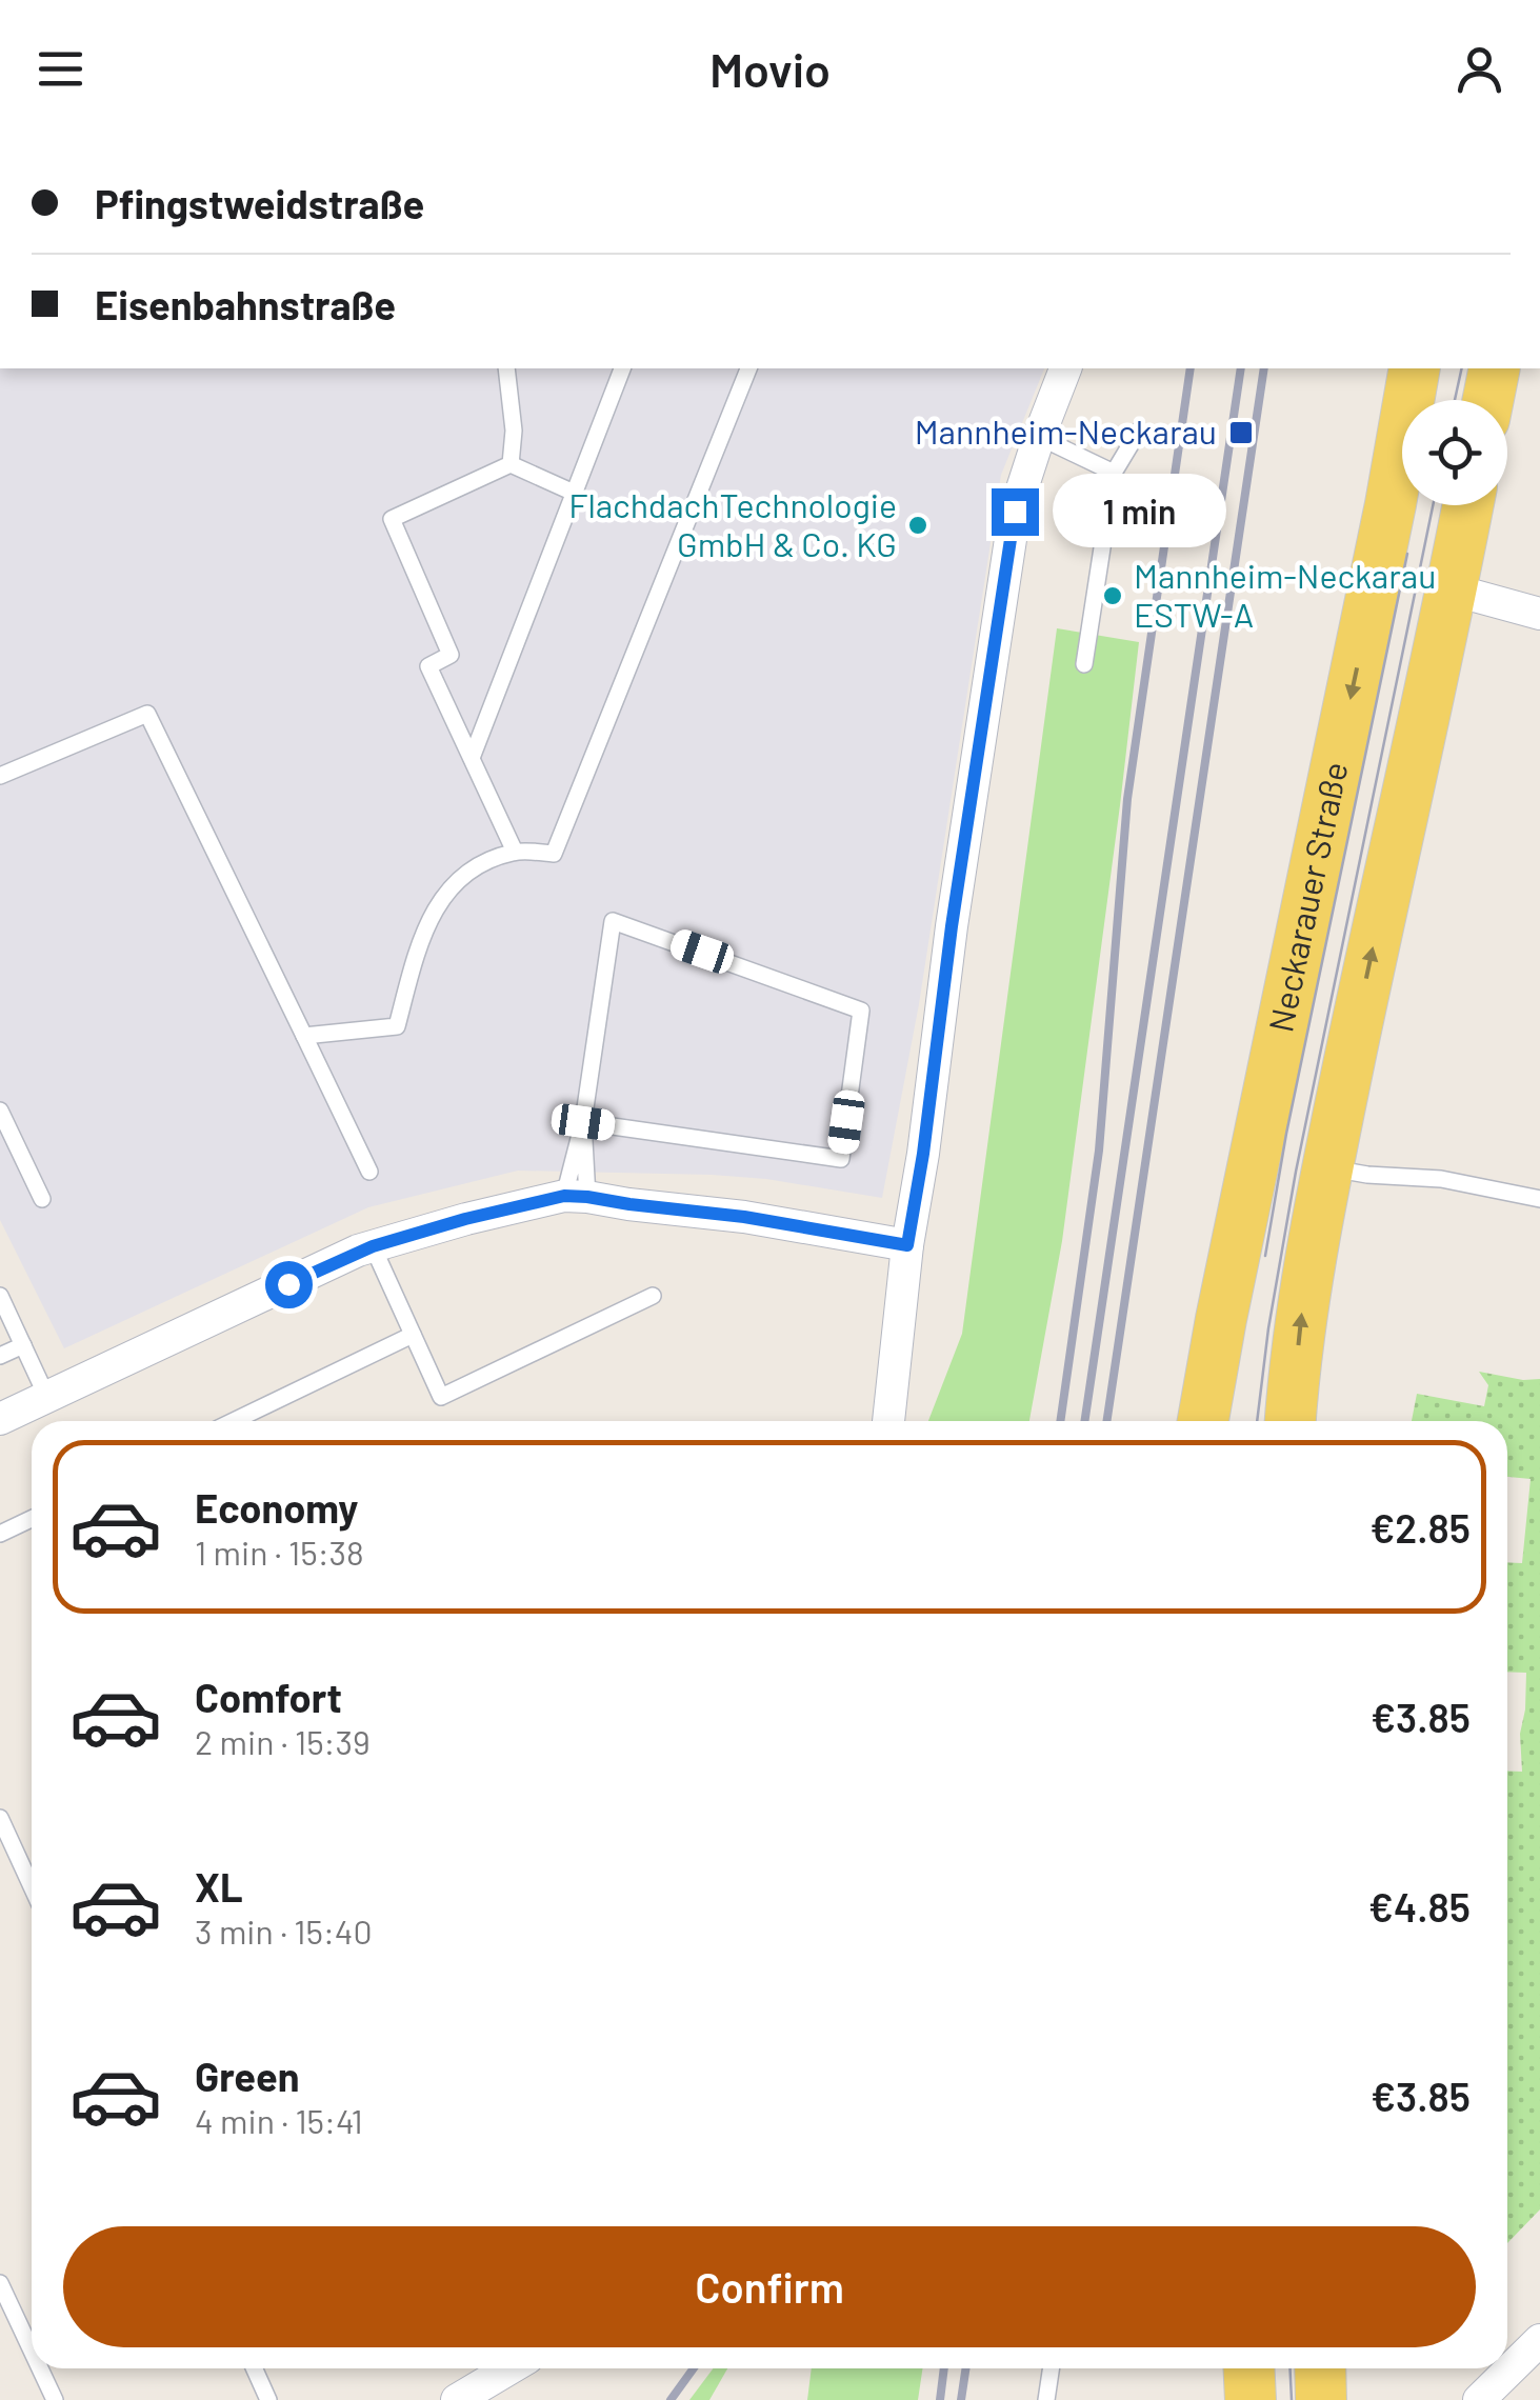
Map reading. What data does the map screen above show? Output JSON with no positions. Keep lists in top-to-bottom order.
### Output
{
  "streets": {
    "main road": ["Neckarauer Straße"]
  },
  "places": {
    "transit": ["Mannheim-Neckarau"],
    "other": ["FlachdachTechnologie GmbH & Co. KG", "Mannheim-Neckarau ESTW-A"]
  },
  "page": {
    "header": "Movio",
    "banner": ["Pfingstweidstraße", "Eisenbahnstraße"],
    "bubble": "1 min",
    "list": [
      {
        "name": "Economy",
        "note": "1 min · 15:38",
        "value": "€2.85"
      },
      {
        "name": "Comfort",
        "note": "2 min · 15:39",
        "value": "€3.85"
      },
      {
        "name": "XL",
        "note": "3 min · 15:40",
        "value": "€4.85"
      },
      {
        "name": "Green",
        "note": "4 min · 15:41",
        "value": "€3.85"
      }
    ],
    "buttons": "Confirm"
  }
}
